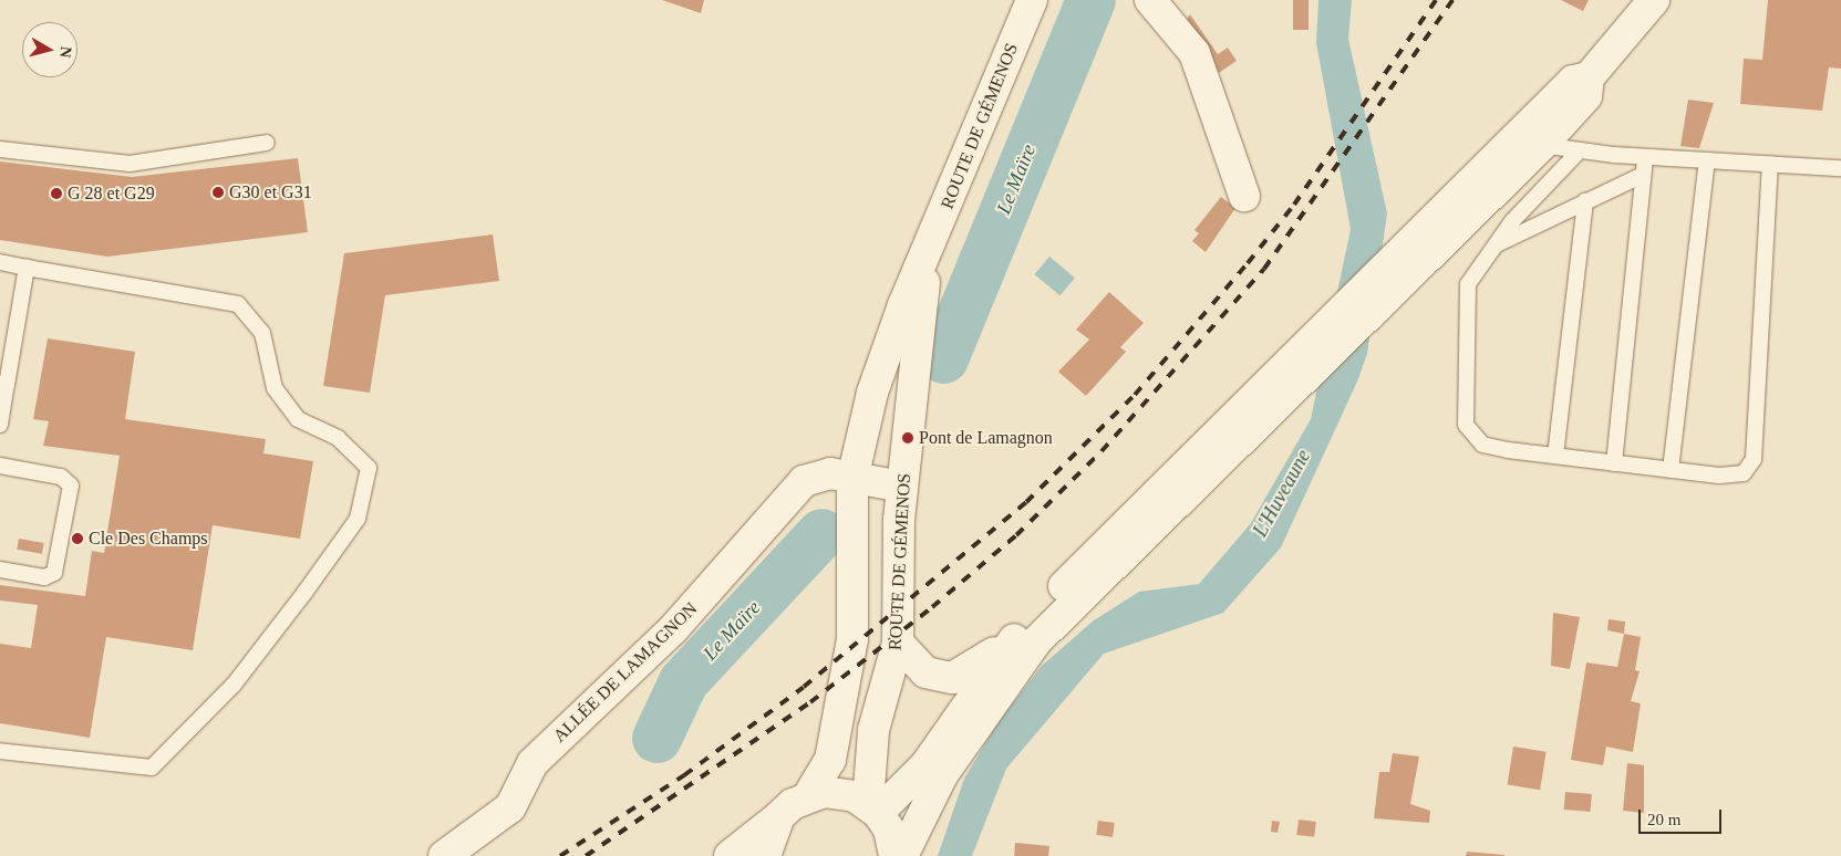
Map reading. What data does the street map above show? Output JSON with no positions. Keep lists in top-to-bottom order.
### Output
{
  "streets": {
    "street": ["ROUTE DE GÉMENOS", "ALLÉE DE LAMAGNON"]
  },
  "crossings": [
    ["ROUTE DE GÉMENOS", "ALLÉE DE LAMAGNON"]
  ],
  "water": ["Le Maïre", "L'Huveaune"],
  "places": [
    "G30 et G31",
    "G 28 et G29",
    "Pont de Lamagnon",
    "Cle Des Champs"
  ],
  "scale_bar": "20 m",
  "north": "right"
}
